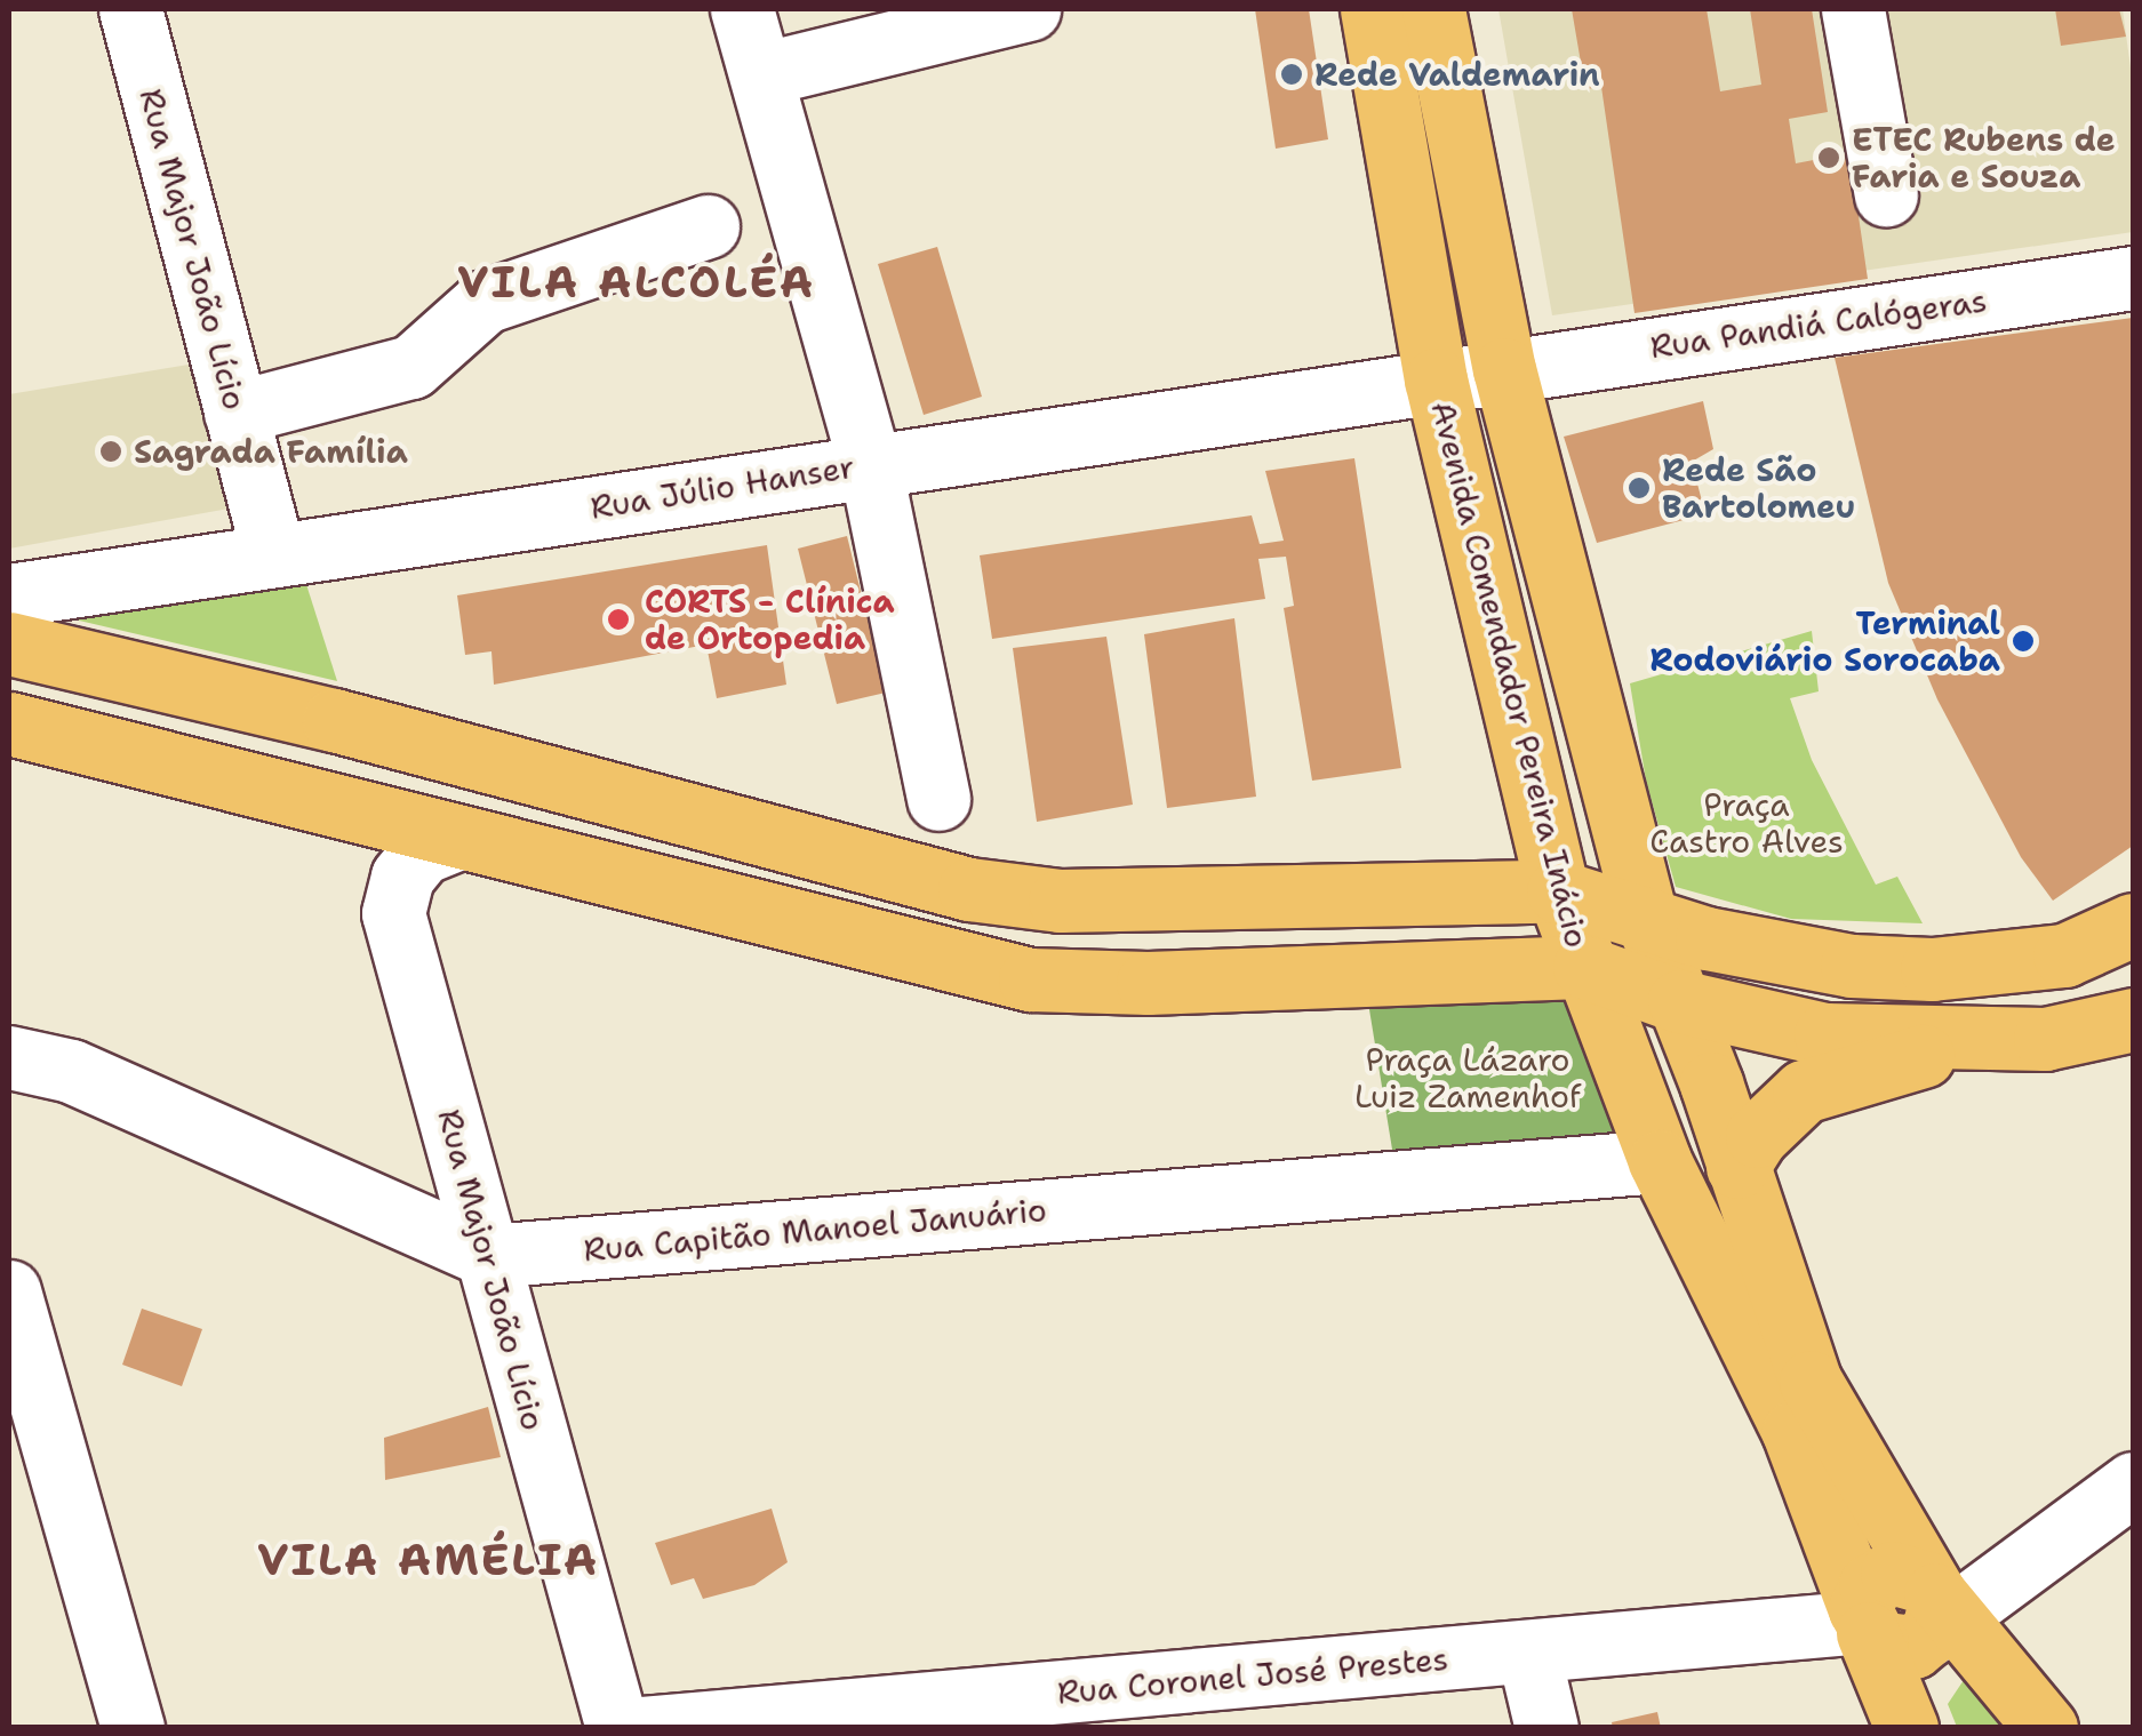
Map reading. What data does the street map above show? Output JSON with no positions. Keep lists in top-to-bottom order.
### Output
{
  "streets": {
    "main road": ["Avenida Comendador Pereira Inácio"],
    "street": [
      "Rua Major João Lício",
      "Rua Pandiá Calógeras",
      "Rua Júlio Hanser",
      "Rua Capitão Manoel Januário",
      "Rua Coronel José Prestes"
    ]
  },
  "crossings": [
    ["Rua Major João Lício", "Rua Júlio Hanser"],
    ["Rua Major João Lício", "Rua Capitão Manoel Januário"],
    ["Rua Pandiá Calógeras", "Avenida Comendador Pereira Inácio"],
    ["Rua Júlio Hanser", "Avenida Comendador Pereira Inácio"],
    ["Avenida Comendador Pereira Inácio", "Rua Capitão Manoel Januário"],
    ["Avenida Comendador Pereira Inácio", "Rua Coronel José Prestes"]
  ],
  "districts": ["VILA ALCOLÉA", "VILA AMÉLIA"],
  "parks": ["Praça Castro Alves", "Praça Lázaro Luiz Zamenhof"],
  "places": [
    "Rede Valdemarin",
    "ETEC Rubens de Faria e Souza",
    "Sagrada Família",
    "Rede São Bartolomeu",
    "CORTS - Clínica de Ortopedia",
    "Terminal Rodoviário Sorocaba"
  ]
}
